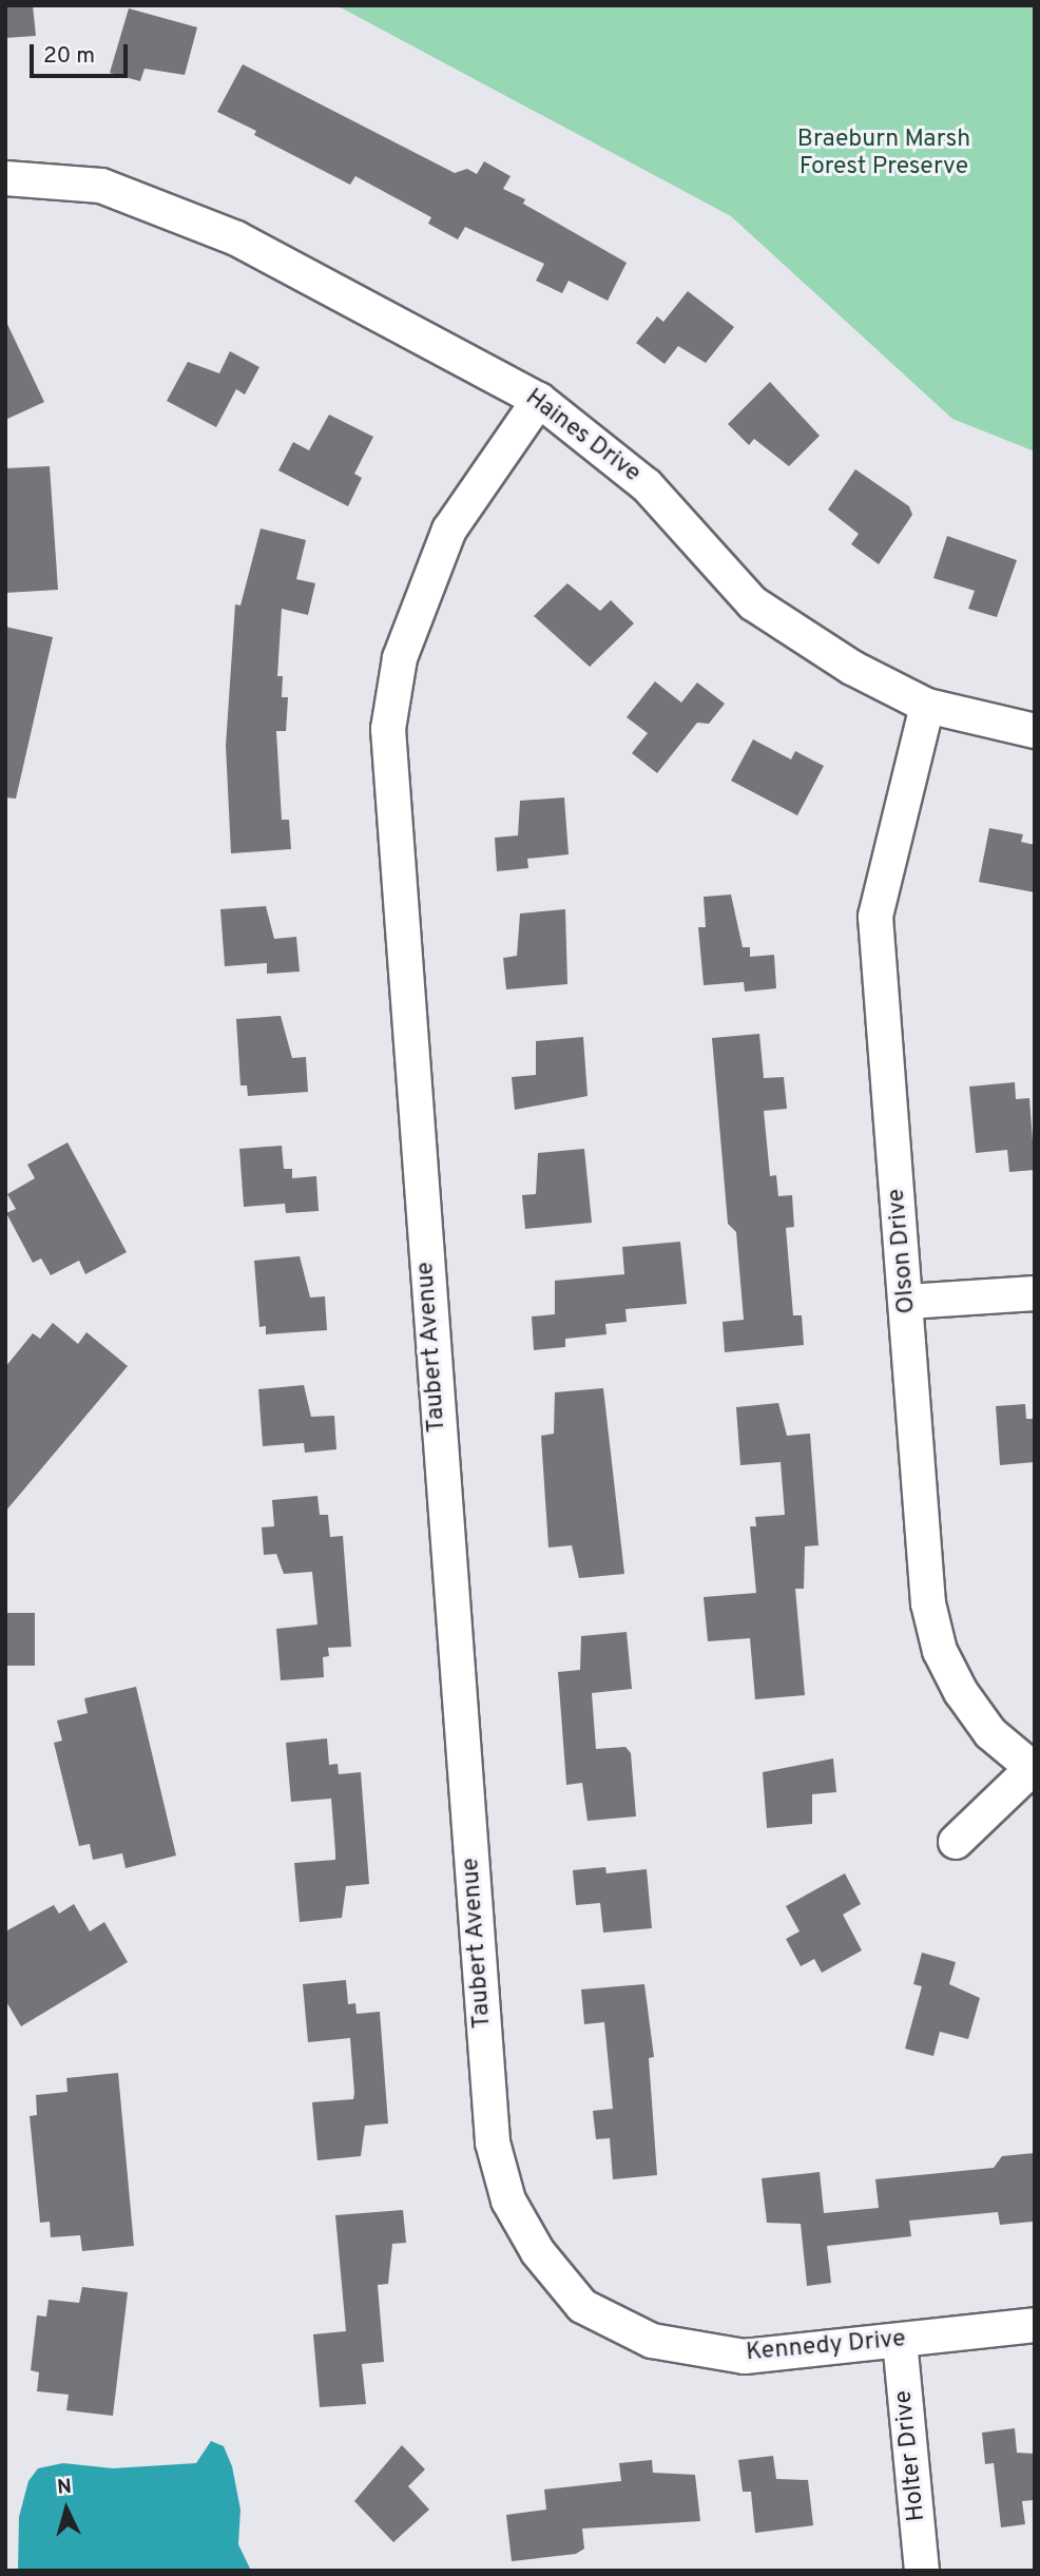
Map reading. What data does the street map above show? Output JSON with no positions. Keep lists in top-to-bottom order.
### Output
{
  "streets": {
    "street": [
      "Haines Drive",
      "Olson Drive",
      "Taubert Avenue",
      "Kennedy Drive",
      "Holter Drive"
    ]
  },
  "crossings": [
    ["Haines Drive", "Olson Drive"],
    ["Haines Drive", "Taubert Avenue"],
    ["Taubert Avenue", "Kennedy Drive"],
    ["Kennedy Drive", "Holter Drive"]
  ],
  "parks": ["Braeburn Marsh Forest Preserve"],
  "scale_bar": "20 m",
  "north": "top"
}
